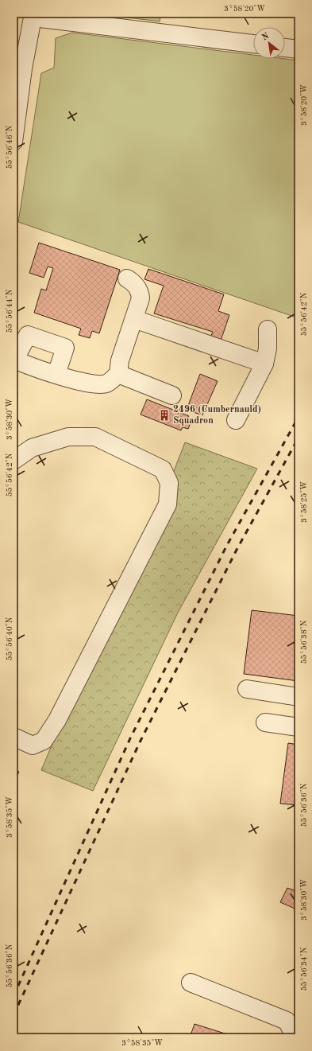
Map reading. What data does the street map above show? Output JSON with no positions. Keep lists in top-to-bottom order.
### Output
{
  "places": {
    "building": ["2496 (Cumbernauld) Squadron"]
  },
  "north": "top left",
  "coordinates": [
    "3°58'20\"W",
    "55°56'46\"N",
    "55°56'44\"N",
    "55°56'42\"N",
    "3°58'30\"W",
    "3°58'25\"W",
    "55°56'40\"N",
    "55°56'38\"N",
    "55°56'36\"N",
    "3°58'35\"W",
    "55°56'34\"N"
  ]
}
